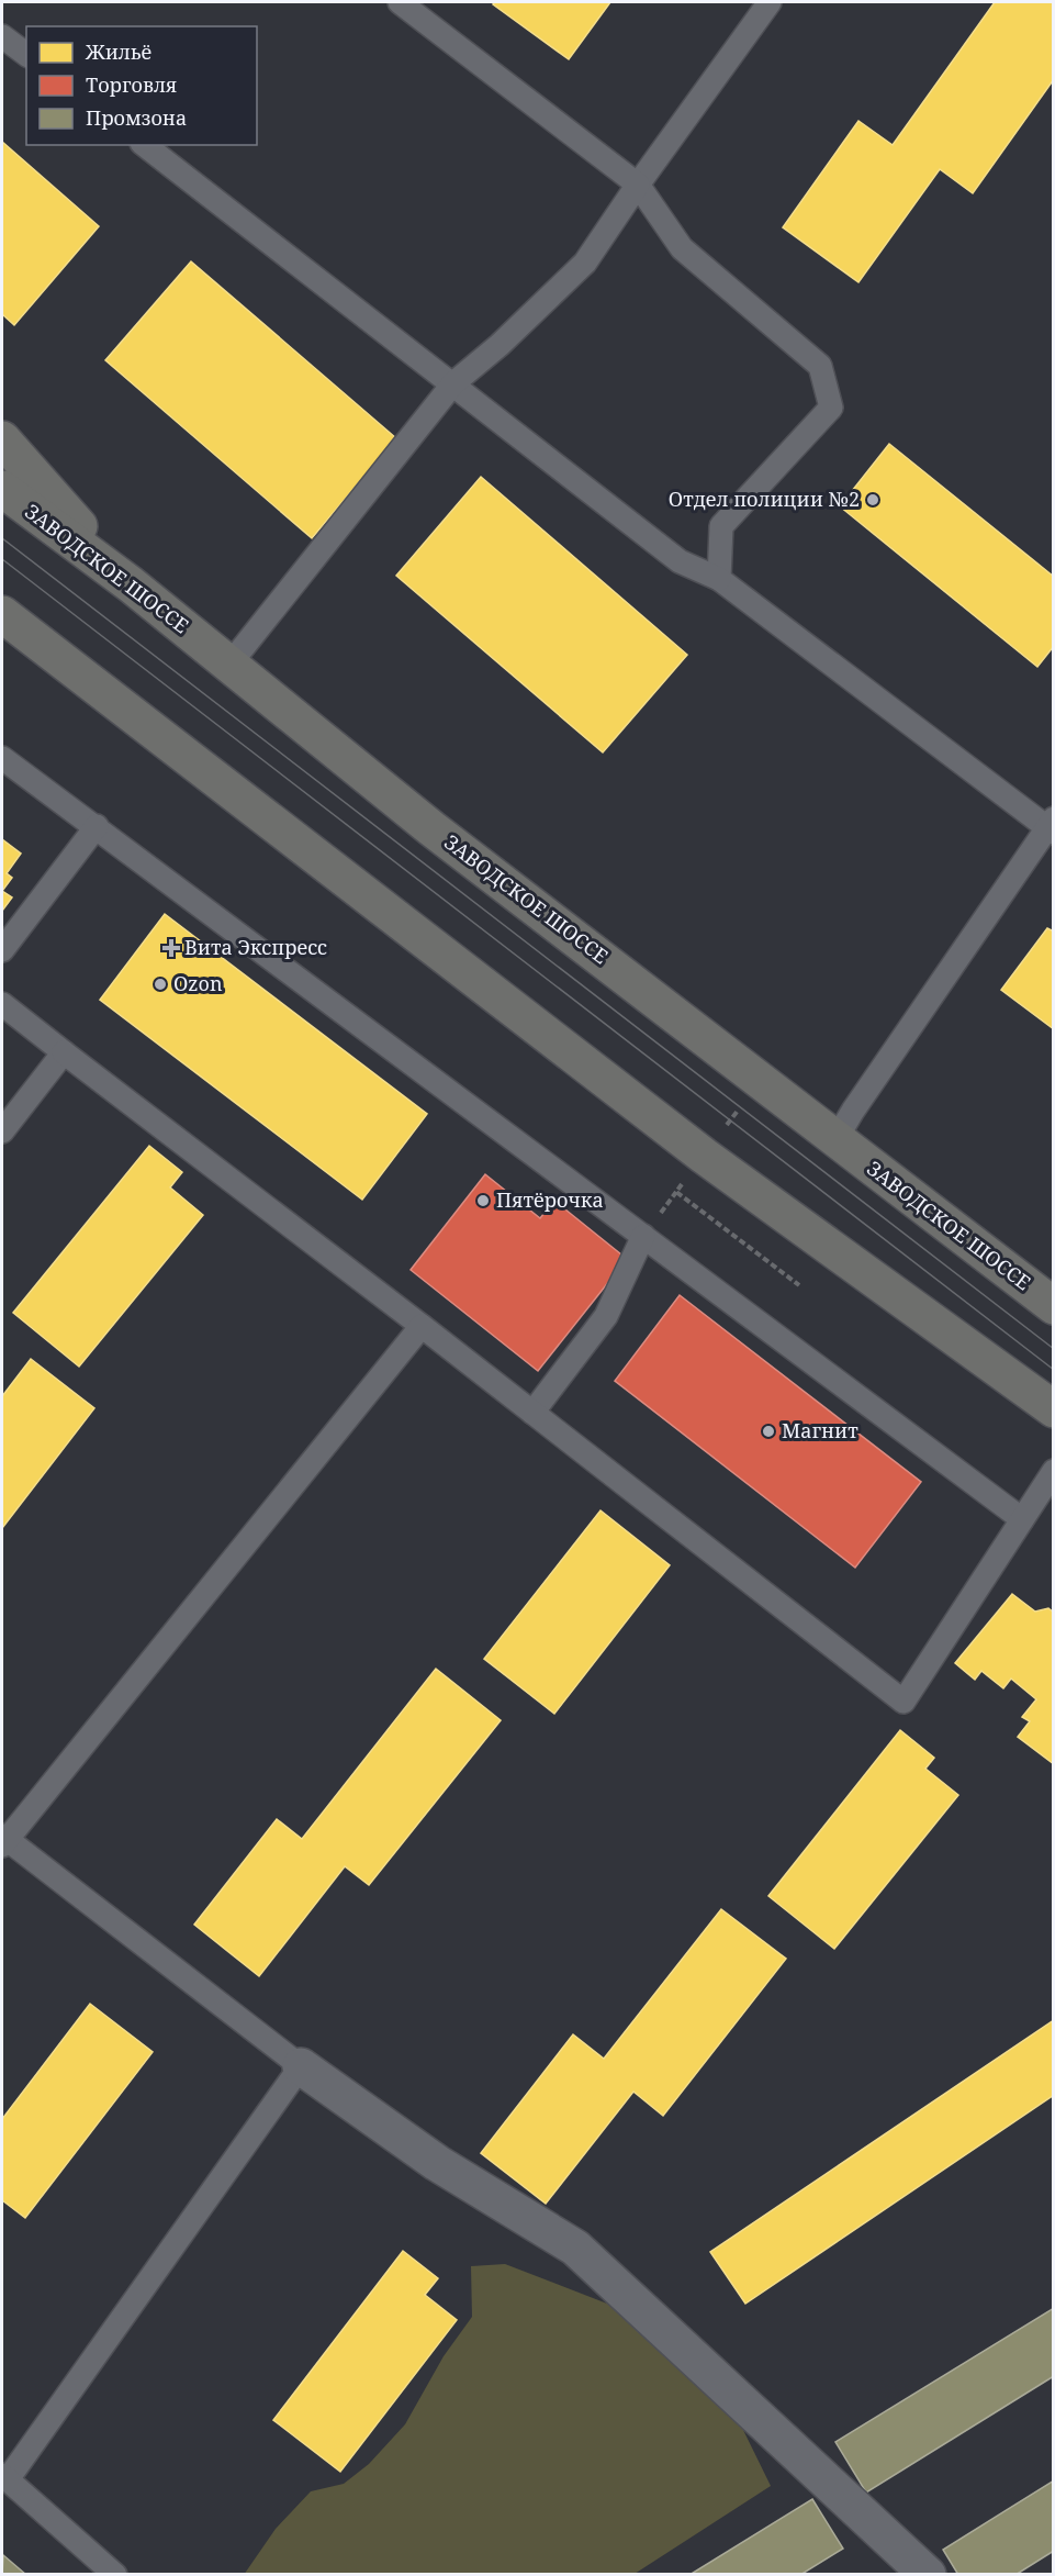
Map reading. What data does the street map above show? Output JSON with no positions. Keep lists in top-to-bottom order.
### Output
{
  "streets": {
    "main road": ["ЗАВОДСКОЕ ШОССЕ"]
  },
  "places": {
    "other": [
      "Отдел полиции №2",
      "Ozon",
      "Пятёрочка",
      "Магнит"
    ],
    "health": ["Вита Экспресс"]
  },
  "legend": ["Жильё", "Торговля", "Промзона"]
}
